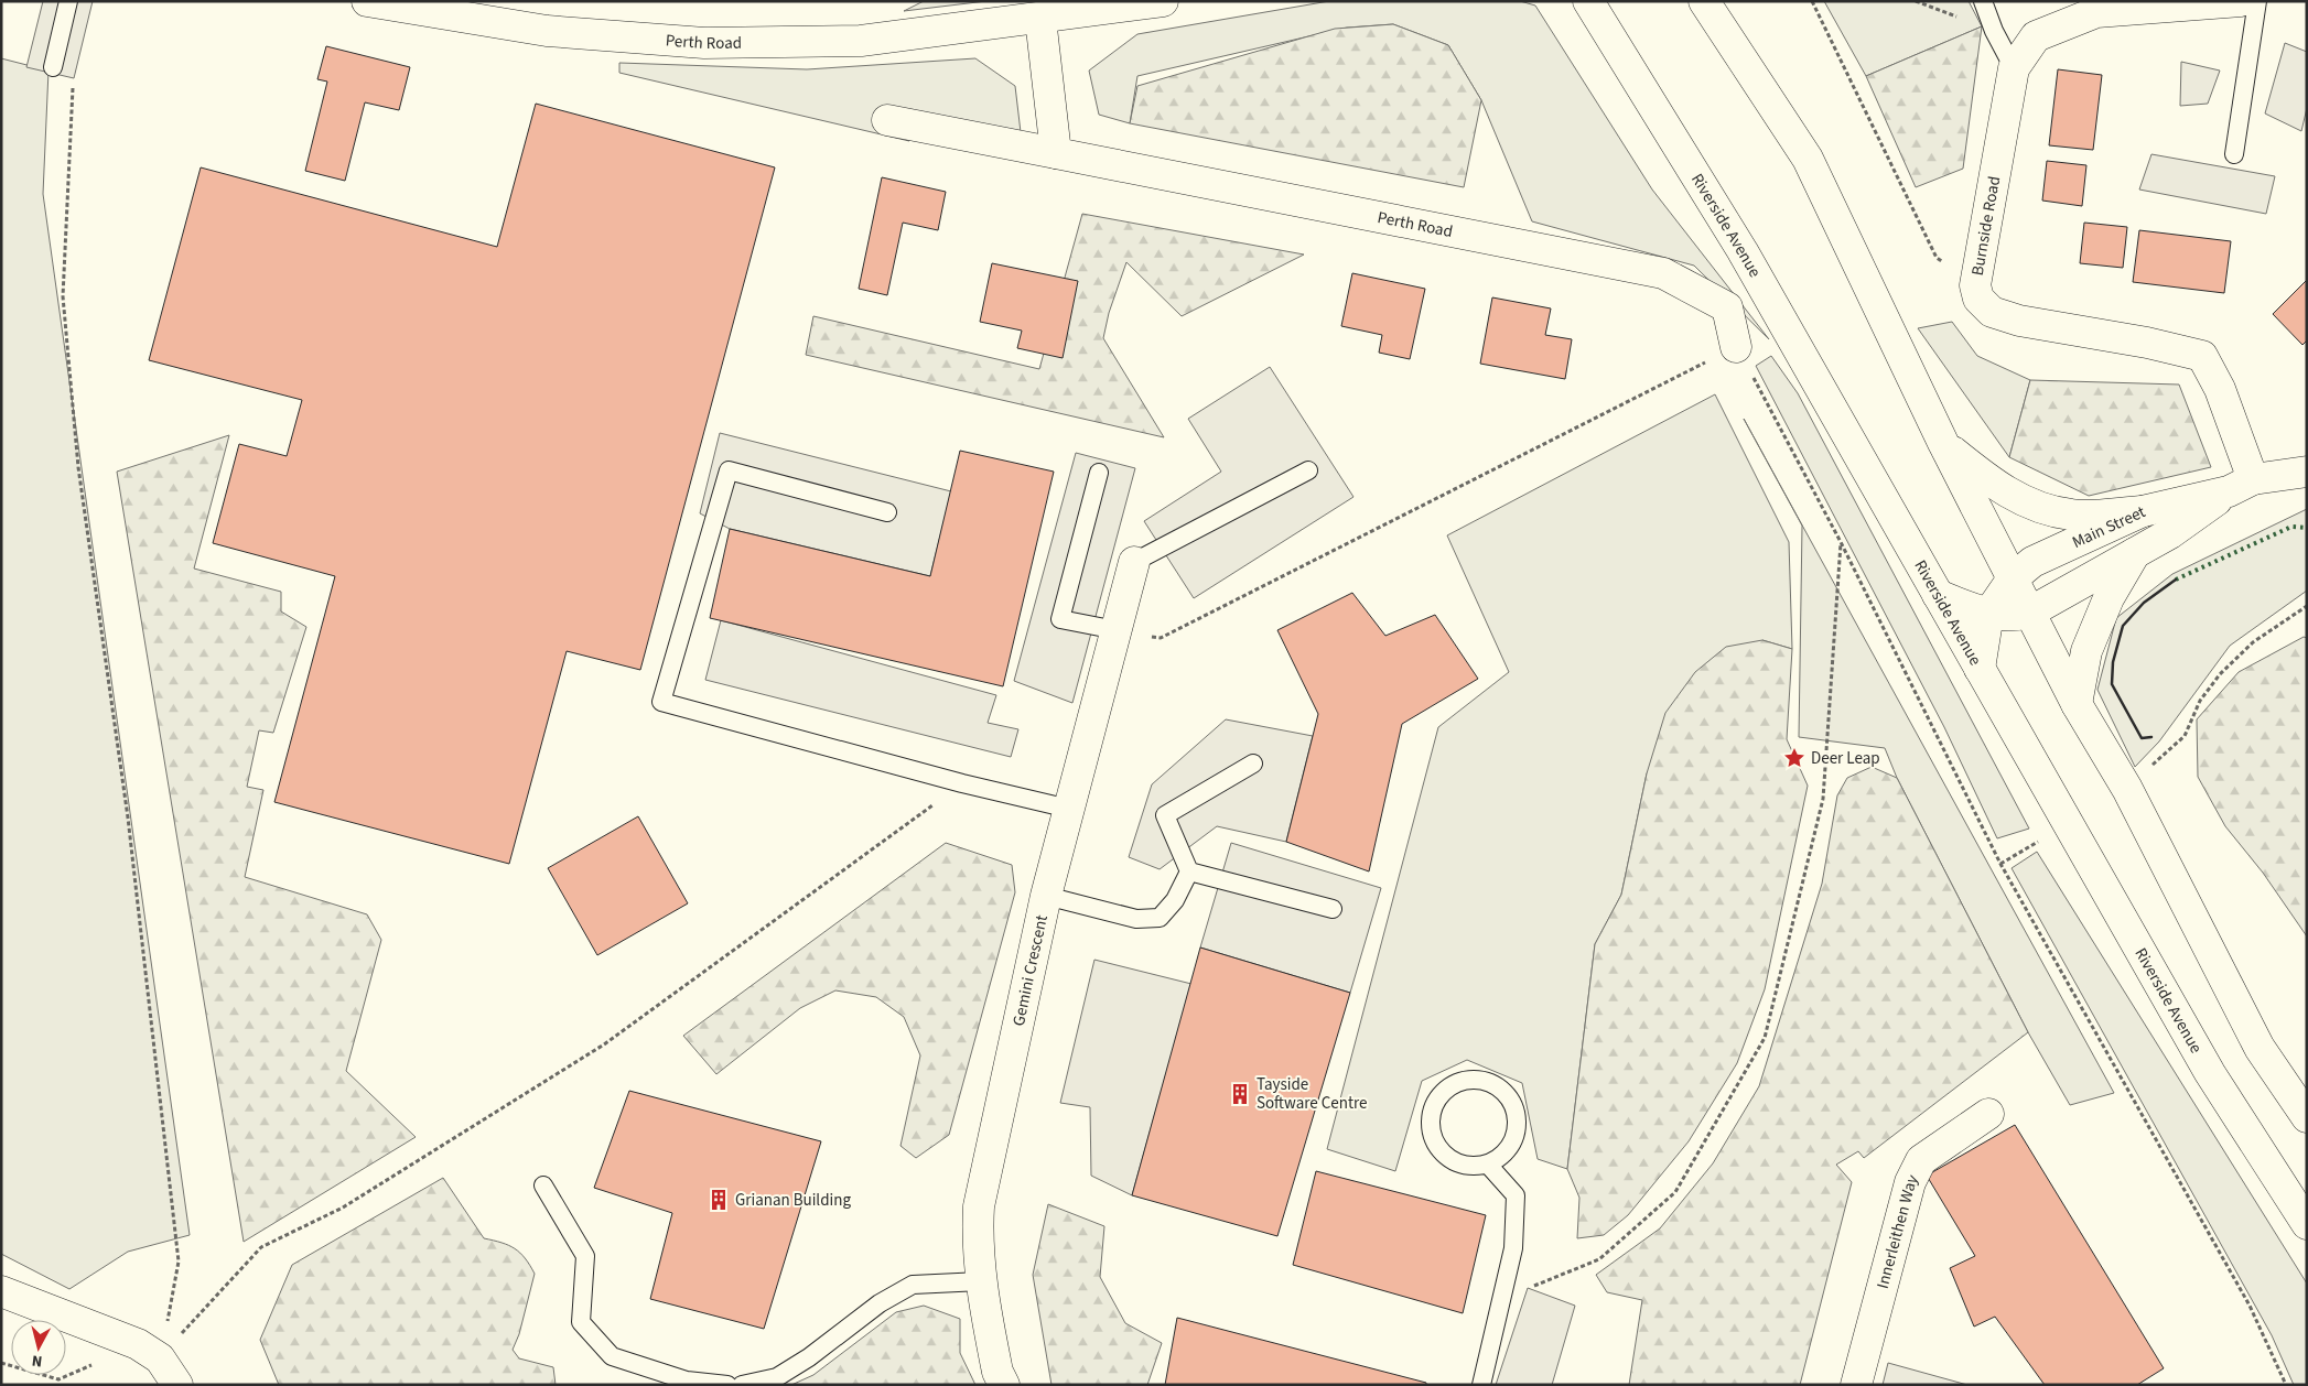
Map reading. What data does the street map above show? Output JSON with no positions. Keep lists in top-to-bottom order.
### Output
{
  "streets": {
    "street": [
      "Perth Road",
      "Riverside Avenue",
      "Burnside Road",
      "Main Street",
      "Gemini Crescent",
      "Innerleithen Way"
    ]
  },
  "crossings": [
    ["Riverside Avenue", "Main Street"],
    ["Burnside Road", "Main Street"]
  ],
  "places": {
    "place": ["Deer Leap"],
    "building": ["Tayside Software Centre", "Grianan Building"]
  },
  "north": "bottom"
}
